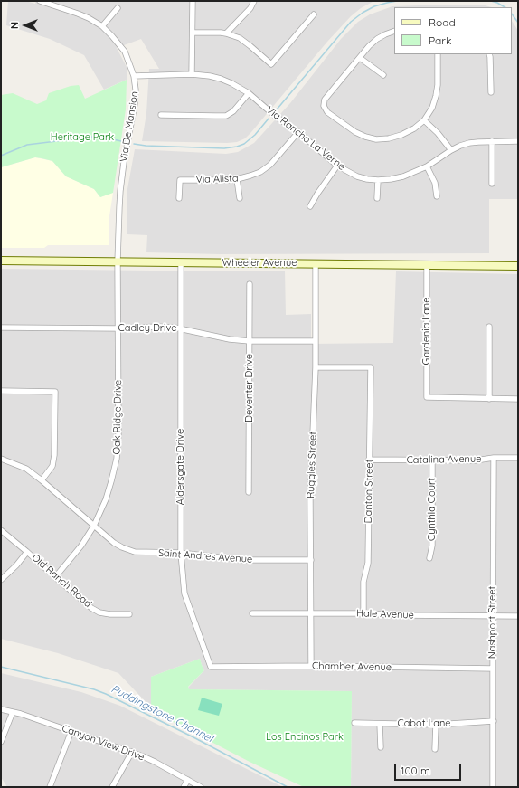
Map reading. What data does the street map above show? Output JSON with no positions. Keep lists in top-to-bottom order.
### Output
{
  "streets": {
    "main road": ["Wheeler Avenue"],
    "street": [
      "Via De Mansion",
      "Via Rancho La Verne",
      "Via Alista",
      "Cadley Drive",
      "Gardenia Lane",
      "Deventer Drive",
      "Oak Ridge Drive",
      "Catalina Avenue",
      "Ruggles Street",
      "Aldersgate Drive",
      "Danton Street",
      "Cynthia Court",
      "Saint Andres Avenue",
      "Old Ranch Road",
      "Hale Avenue",
      "Nashport Street",
      "Chamber Avenue",
      "Cabot Lane",
      "Canyon View Drive"
    ]
  },
  "crossings": [
    ["Via De Mansion", "Via Rancho La Verne"],
    ["Via De Mansion", "Wheeler Avenue"],
    ["Via De Mansion", "Oak Ridge Drive"],
    ["Via Rancho La Verne", "Via Alista"],
    ["Wheeler Avenue", "Gardenia Lane"],
    ["Wheeler Avenue", "Oak Ridge Drive"],
    ["Wheeler Avenue", "Ruggles Street"],
    ["Wheeler Avenue", "Aldersgate Drive"],
    ["Cadley Drive", "Deventer Drive"],
    ["Cadley Drive", "Oak Ridge Drive"],
    ["Cadley Drive", "Ruggles Street"],
    ["Cadley Drive", "Aldersgate Drive"],
    ["Oak Ridge Drive", "Saint Andres Avenue"],
    ["Oak Ridge Drive", "Old Ranch Road"],
    ["Catalina Avenue", "Danton Street"],
    ["Catalina Avenue", "Cynthia Court"],
    ["Catalina Avenue", "Nashport Street"],
    ["Ruggles Street", "Danton Street"],
    ["Ruggles Street", "Saint Andres Avenue"],
    ["Ruggles Street", "Hale Avenue"],
    ["Ruggles Street", "Chamber Avenue"],
    ["Aldersgate Drive", "Saint Andres Avenue"],
    ["Aldersgate Drive", "Chamber Avenue"],
    ["Danton Street", "Hale Avenue"],
    ["Hale Avenue", "Nashport Street"],
    ["Nashport Street", "Chamber Avenue"],
    ["Nashport Street", "Cabot Lane"]
  ],
  "water": ["Puddingstone Channel"],
  "parks": ["Heritage Park", "Los Encinos Park"],
  "legend": ["Road", "Park"],
  "scale_bar": "100 m",
  "north": "left"
}
